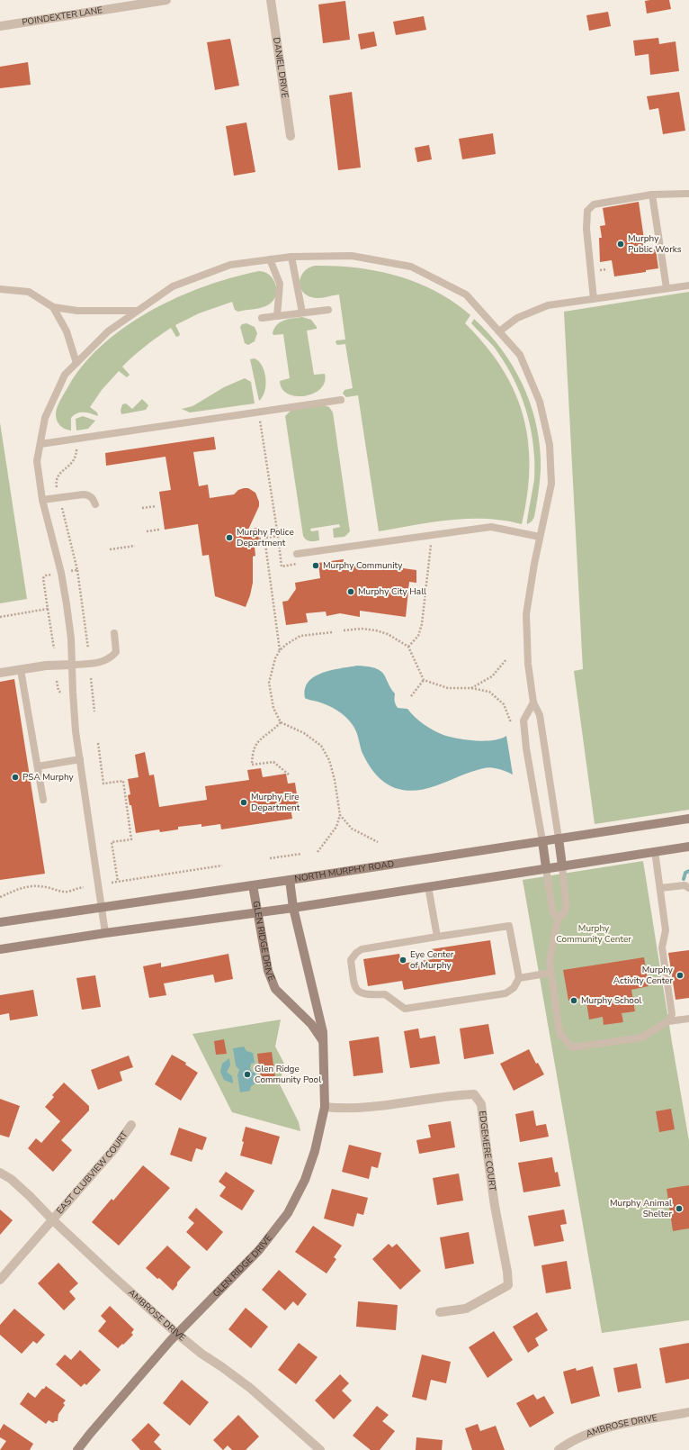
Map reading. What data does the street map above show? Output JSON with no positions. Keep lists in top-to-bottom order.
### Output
{
  "streets": {
    "main road": ["NORTH MURPHY ROAD", "GLEN RIDGE DRIVE"],
    "street": [
      "POINDEXTER LANE",
      "DANIEL DRIVE",
      "EDGEMERE COURT",
      "EAST CLUBVIEW COURT",
      "AMBROSE DRIVE"
    ]
  },
  "crossings": [
    ["NORTH MURPHY ROAD", "GLEN RIDGE DRIVE"],
    ["GLEN RIDGE DRIVE", "EDGEMERE COURT"],
    ["GLEN RIDGE DRIVE", "AMBROSE DRIVE"],
    ["EAST CLUBVIEW COURT", "AMBROSE DRIVE"]
  ],
  "parks": ["Murphy Community Center"],
  "places": [
    "Murphy Public Works",
    "Murphy Police Department",
    "Murphy Community",
    "Murphy City Hall",
    "PSA Murphy",
    "Murphy Fire Department",
    "Eye Center of Murphy",
    "Murphy Activity Center",
    "Murphy School",
    "Glen Ridge Community Pool",
    "Murphy Animal Shelter"
  ]
}
